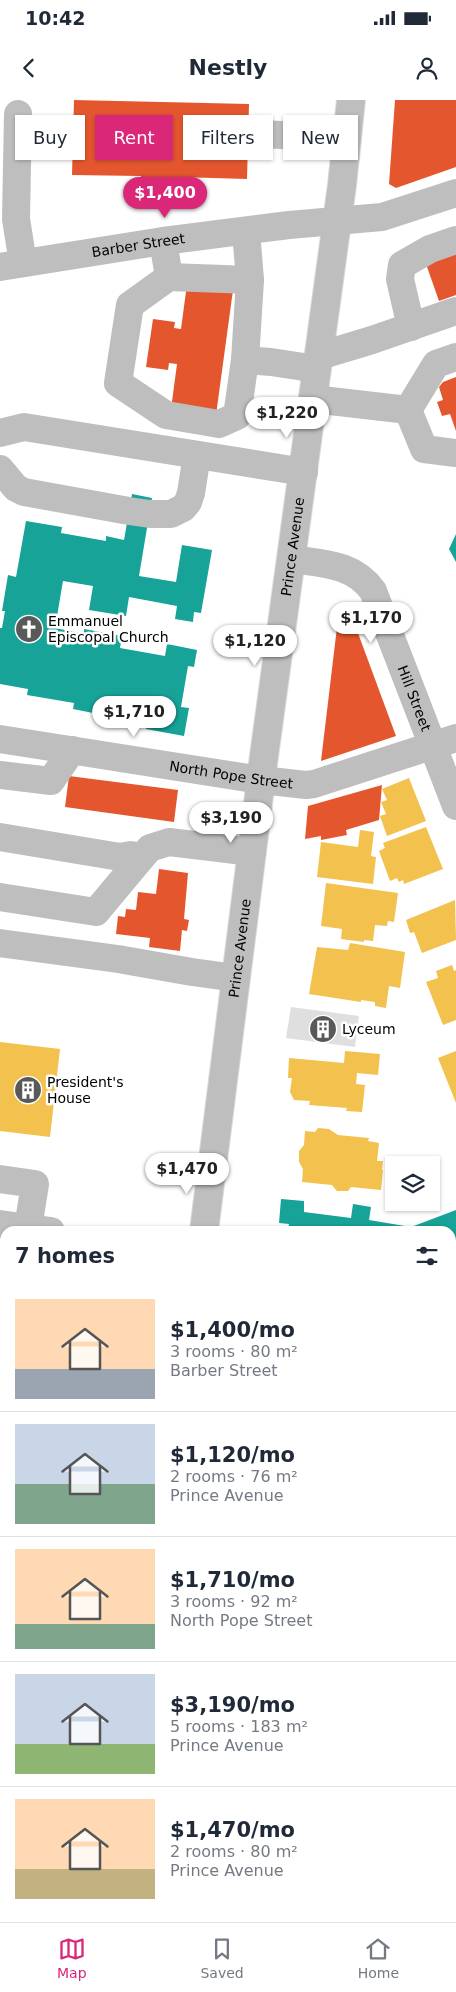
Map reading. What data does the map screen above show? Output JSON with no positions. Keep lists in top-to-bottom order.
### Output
{
  "streets": {
    "street": [
      "Barber Street",
      "Prince Avenue",
      "Hill Street",
      "North Pope Street"
    ]
  },
  "crossings": [
    ["Barber Street", "Prince Avenue"],
    ["Prince Avenue", "Hill Street"],
    ["Prince Avenue", "North Pope Street"],
    ["Hill Street", "North Pope Street"]
  ],
  "places": {
    "church": ["Emmanuel Episcopal Church"],
    "building": ["Lyceum", "President's House"]
  },
  "page": {
    "status": "10:42",
    "header": "Nestly",
    "chip": [
      "Buy",
      "Rent",
      "Filters",
      "New"
    ],
    "price": [
      "$1,400",
      "$1,220",
      "$1,170",
      "$1,120",
      "$1,710",
      "$3,190",
      "$1,470"
    ],
    "heading": "7 homes",
    "list": [
      {
        "name": "$1,400/mo",
        "note": "3 rooms · 80 m² · Barber Street"
      },
      {
        "name": "$1,120/mo",
        "note": "2 rooms · 76 m² · Prince Avenue"
      },
      {
        "name": "$1,710/mo",
        "note": "3 rooms · 92 m² · North Pope Street"
      },
      {
        "name": "$3,190/mo",
        "note": "5 rooms · 183 m² · Prince Avenue"
      },
      {
        "name": "$1,470/mo",
        "note": "2 rooms · 80 m² · Prince Avenue"
      }
    ],
    "tabs": ["Map", "Saved", "Home"]
  }
}
